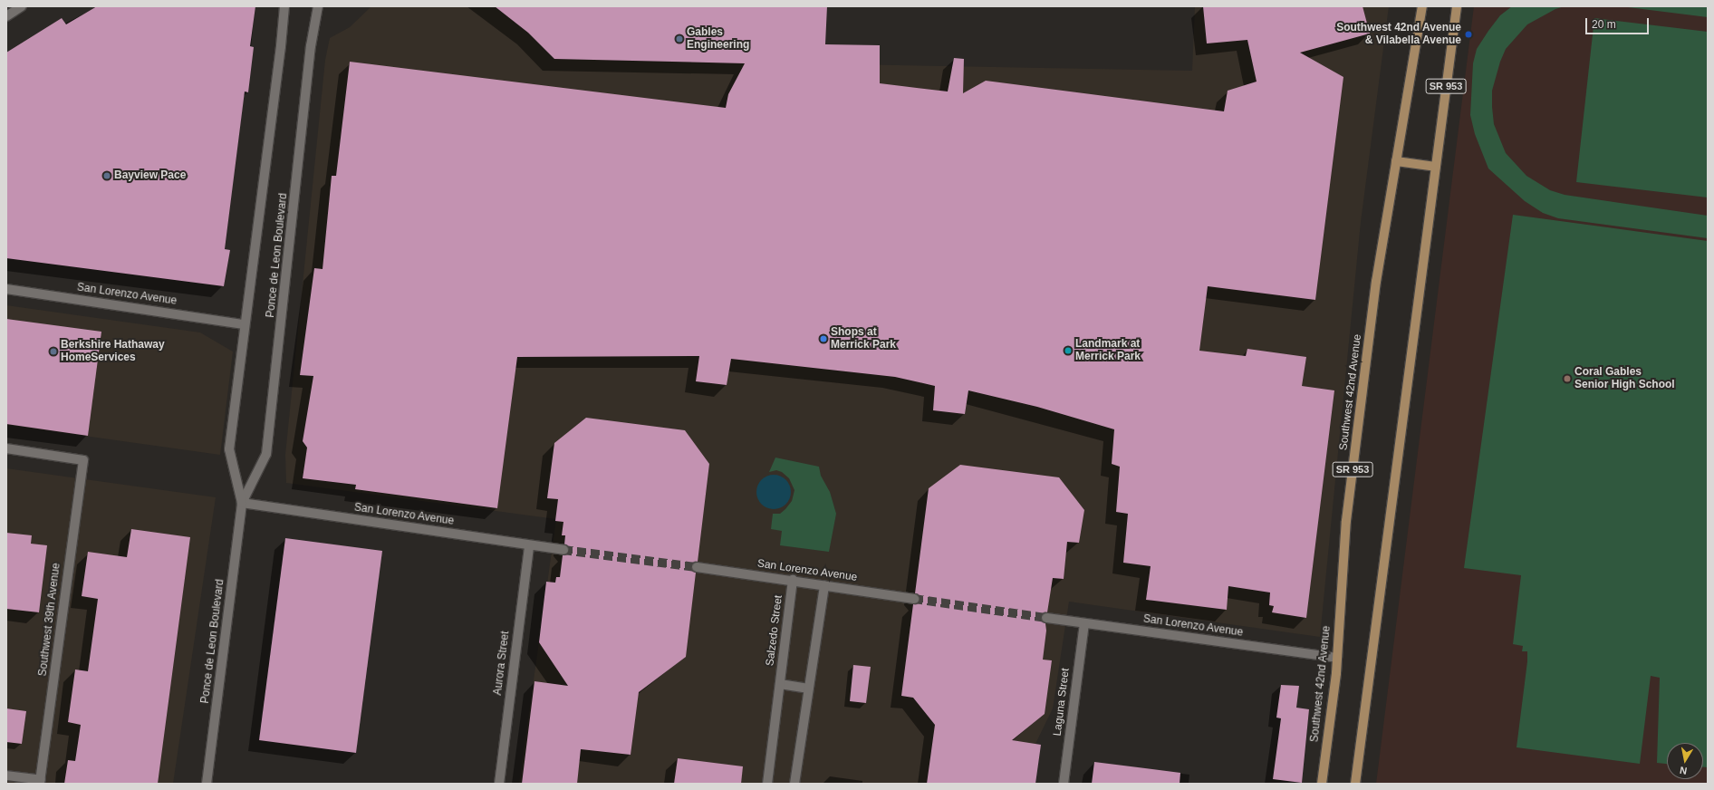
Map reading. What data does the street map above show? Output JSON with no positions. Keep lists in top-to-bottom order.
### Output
{
  "streets": {
    "main road": ["SR 953", "Southwest 42nd Avenue"],
    "street": [
      "Ponce de Leon Boulevard",
      "San Lorenzo Avenue",
      "Southwest 39th Avenue",
      "Salzedo Street",
      "Aurora Street",
      "Laguna Street"
    ]
  },
  "crossings": [
    ["Ponce de Leon Boulevard", "San Lorenzo Avenue"],
    ["San Lorenzo Avenue", "Southwest 42nd Avenue"],
    ["San Lorenzo Avenue", "Salzedo Street"],
    ["San Lorenzo Avenue", "Aurora Street"],
    ["San Lorenzo Avenue", "Laguna Street"]
  ],
  "places": [
    "Southwest 42nd Avenue & Vilabella Avenue",
    "Gables Engineering",
    "Bayview Pace",
    "Shops at Merrick Park",
    "Landmark at Merrick Park",
    "Berkshire Hathaway HomeServices",
    "Coral Gables Senior High School"
  ],
  "scale_bar": "20 m",
  "north": "bottom"
}
